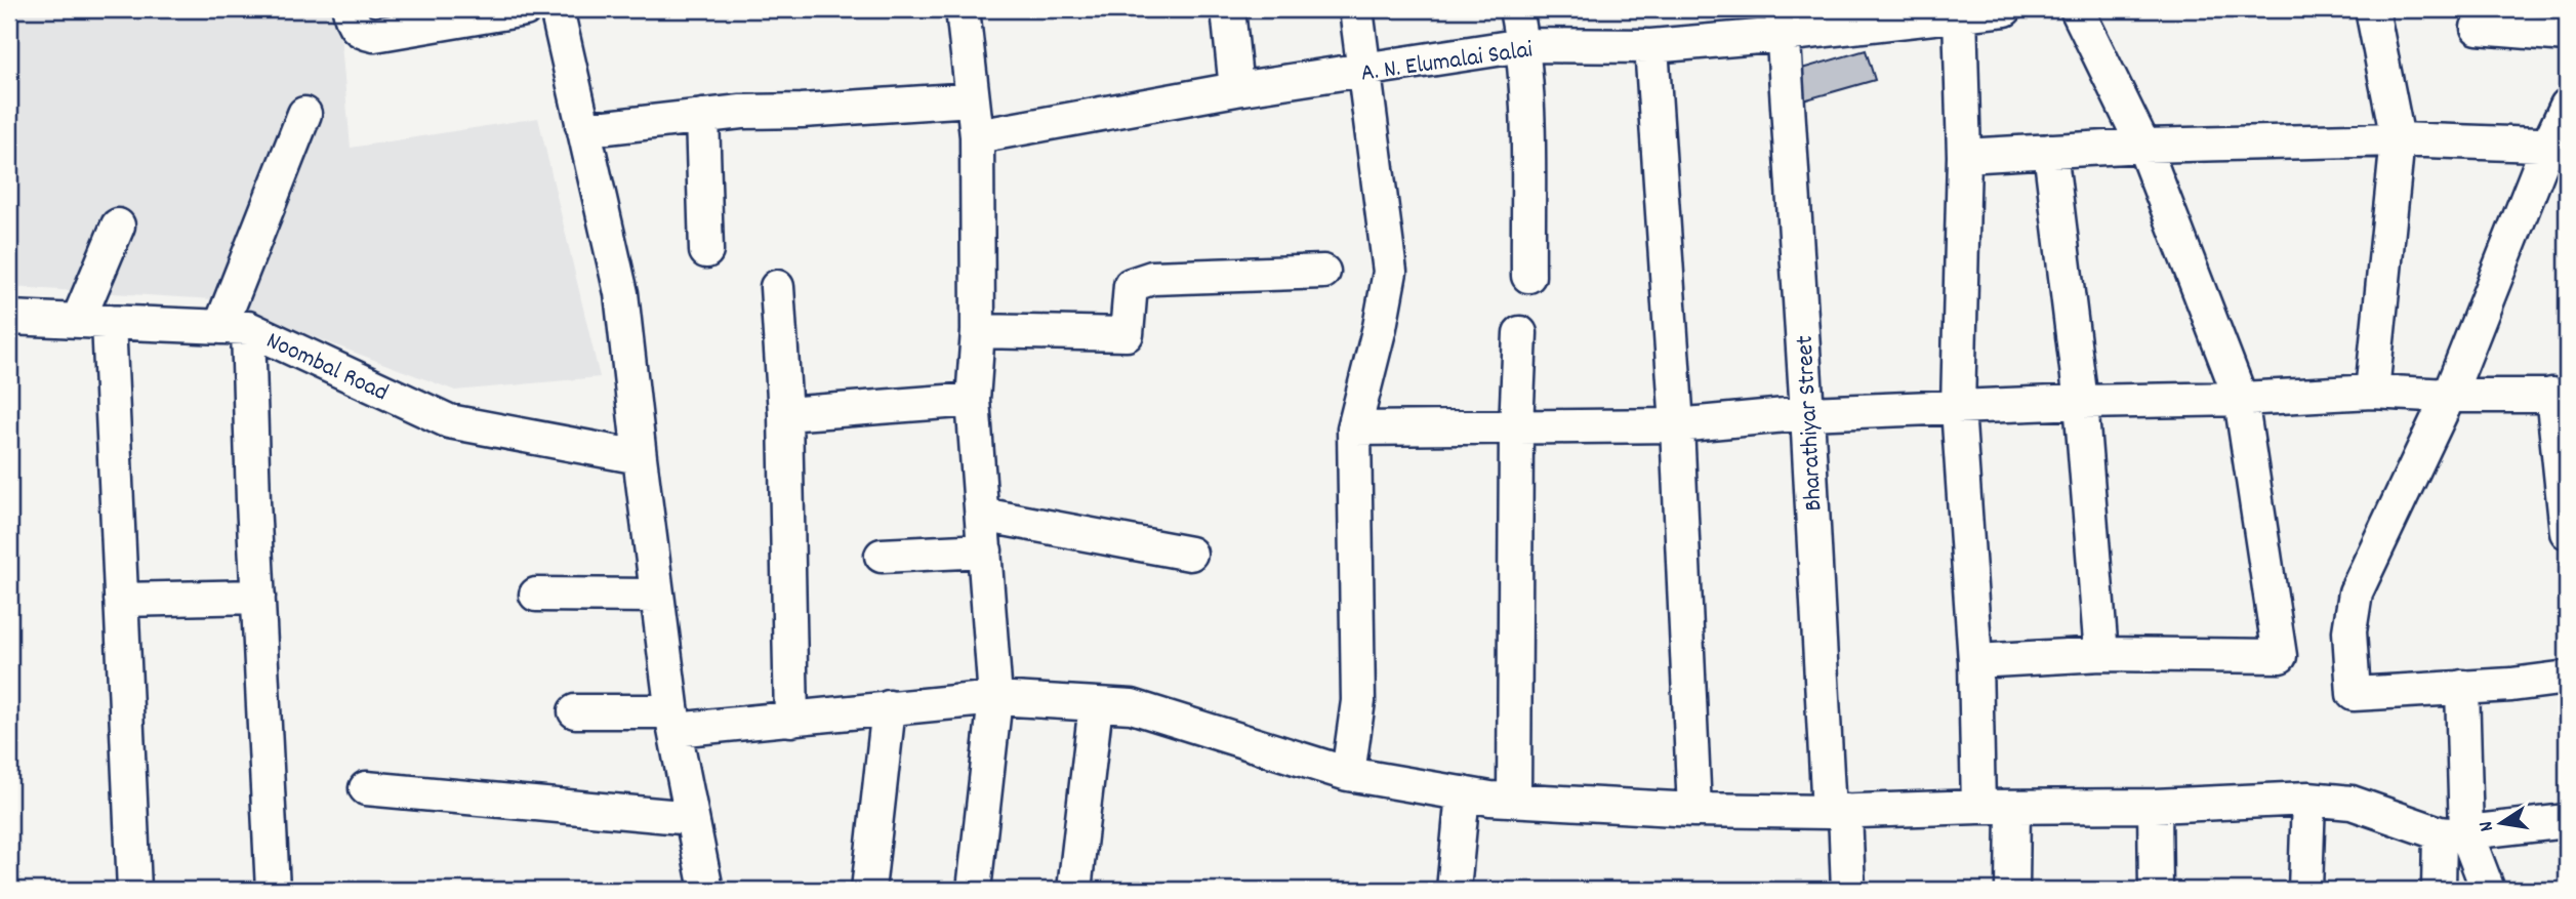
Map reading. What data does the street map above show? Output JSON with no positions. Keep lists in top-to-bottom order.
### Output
{
  "streets": {
    "street": ["A. N. Elumalai Salai", "Noombal Road", "Bharathiyar Street"]
  },
  "crossings": [
    ["A. N. Elumalai Salai", "Bharathiyar Street"]
  ],
  "north": "left"
}
